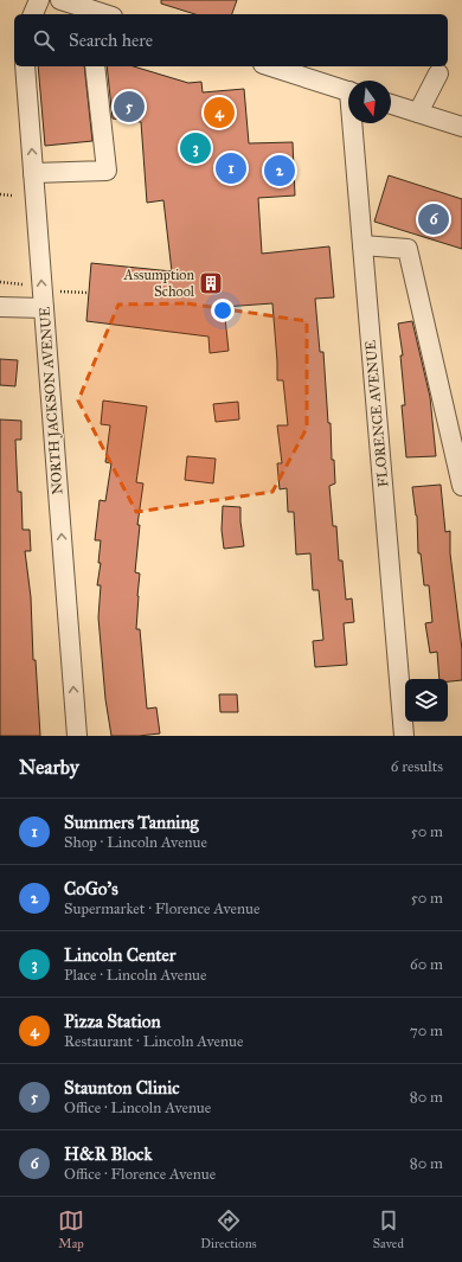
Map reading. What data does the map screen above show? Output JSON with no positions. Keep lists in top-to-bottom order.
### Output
{
  "streets": {
    "street": ["NORTH JACKSON AVENUE", "FLORENCE AVENUE"]
  },
  "one_way": ["NORTH JACKSON AVENUE"],
  "places": {
    "building": ["Assumption School"]
  },
  "north": "bottom",
  "page": {
    "search": "Search here",
    "pins": [
      "5",
      "4",
      "3",
      "1",
      "2",
      "6"
    ],
    "heading": ["Nearby", "6 results"],
    "list": [
      {
        "mark": "1",
        "name": "Summers Tanning",
        "note": "Shop · Lincoln Avenue",
        "value": "50 m"
      },
      {
        "mark": "2",
        "name": "CoGo's",
        "note": "Supermarket · Florence Avenue",
        "value": "50 m"
      },
      {
        "mark": "3",
        "name": "Lincoln Center",
        "note": "Place · Lincoln Avenue",
        "value": "60 m"
      },
      {
        "mark": "4",
        "name": "Pizza Station",
        "note": "Restaurant · Lincoln Avenue",
        "value": "70 m"
      },
      {
        "mark": "5",
        "name": "Staunton Clinic",
        "note": "Office · Lincoln Avenue",
        "value": "80 m"
      },
      {
        "mark": "6",
        "name": "H&R Block",
        "note": "Office · Florence Avenue",
        "value": "80 m"
      }
    ],
    "nav": ["Map", "Directions", "Saved"]
  }
}
